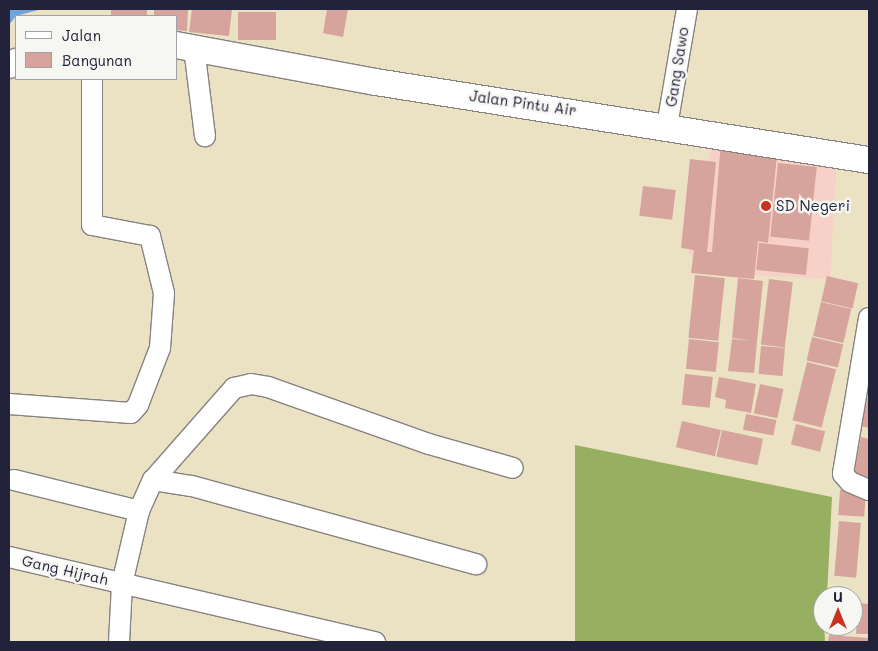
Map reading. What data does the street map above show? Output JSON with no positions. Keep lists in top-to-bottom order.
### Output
{
  "streets": {
    "street": ["Gang Sawo", "Jalan Pintu Air", "Gang Hijrah"]
  },
  "crossings": [
    ["Gang Sawo", "Jalan Pintu Air"]
  ],
  "places": ["SD Negeri"],
  "legend": ["Jalan", "Bangunan"],
  "north": "top"
}
